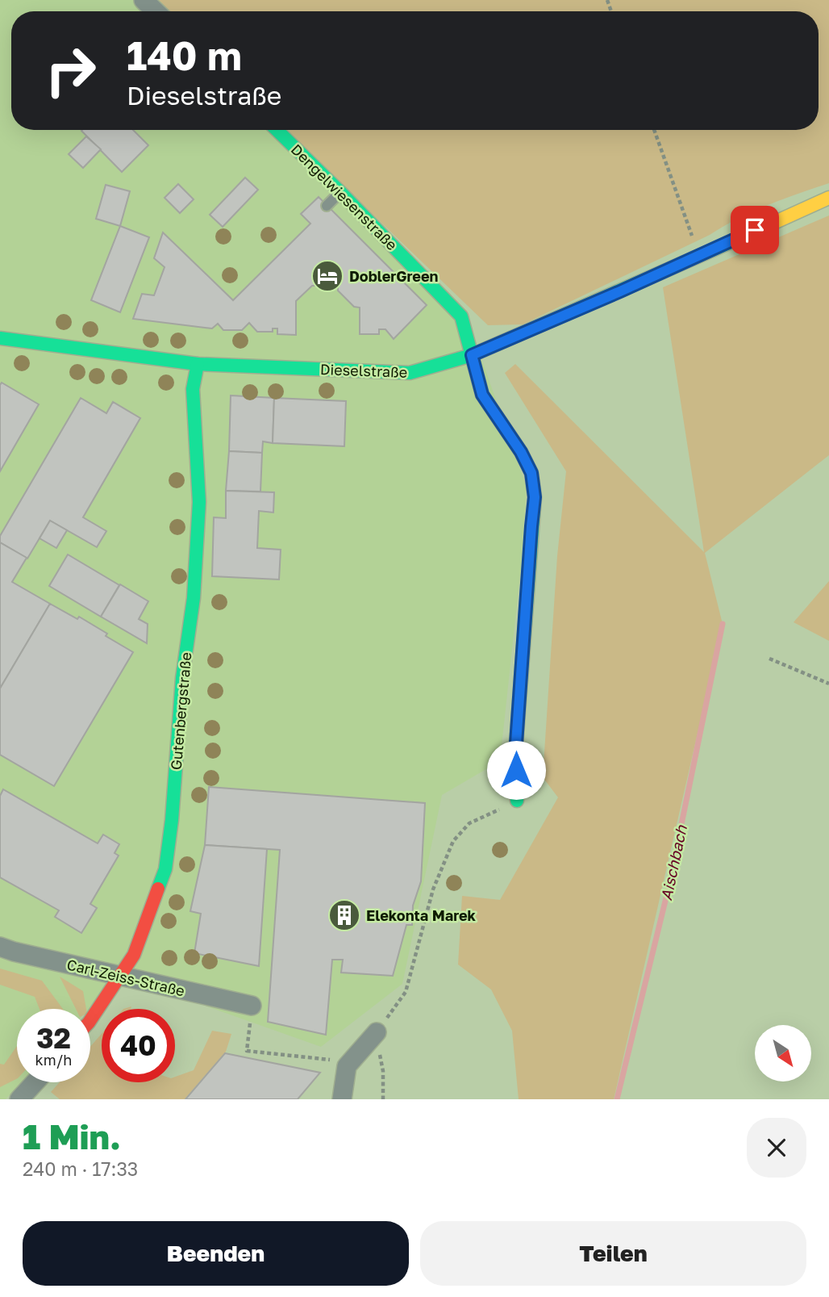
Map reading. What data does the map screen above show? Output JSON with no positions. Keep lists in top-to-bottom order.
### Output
{
  "streets": {
    "street": [
      "Dengelwiesenstraße",
      "Dieselstraße",
      "Gutenbergstraße",
      "Carl-Zeiss-Straße"
    ]
  },
  "crossings": [
    ["Dengelwiesenstraße", "Dieselstraße"],
    ["Dieselstraße", "Gutenbergstraße"],
    ["Gutenbergstraße", "Carl-Zeiss-Straße"]
  ],
  "water": ["Aischbach"],
  "places": {
    "hotel": ["DoblerGreen"],
    "building": ["Elekonta Marek"]
  },
  "north": "bottom right",
  "page": {
    "turn": ["140 m", "Dieselstraße"],
    "speed": "32 km/h",
    "limit": "40",
    "heading": ["1 Min.", "240 m · 17:33"],
    "buttons": ["Beenden", "Teilen"]
  }
}
